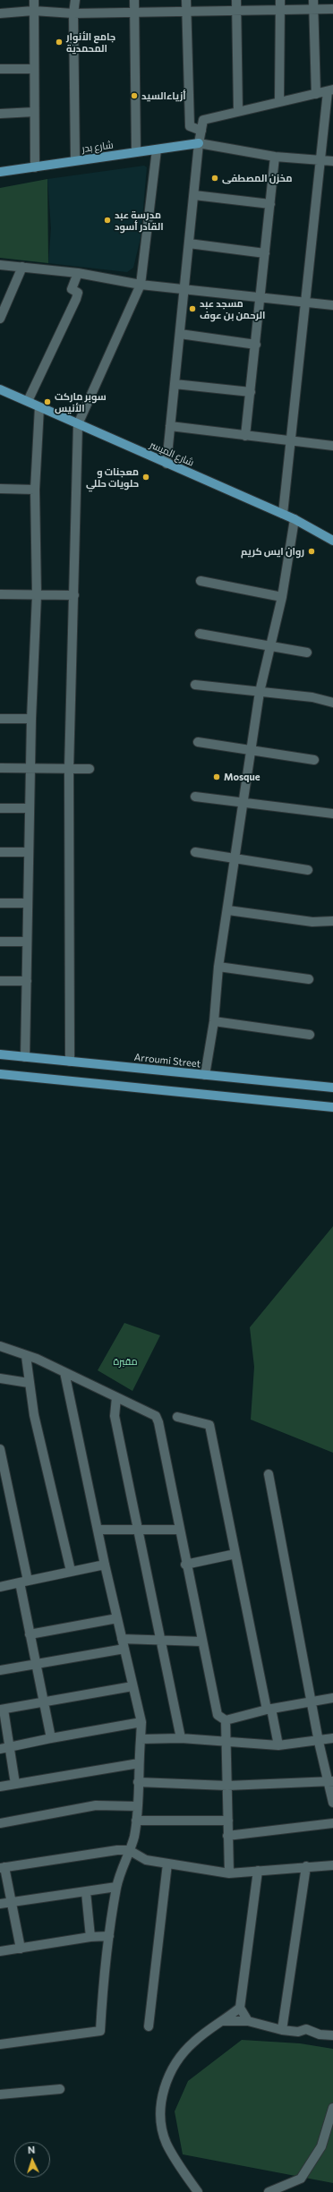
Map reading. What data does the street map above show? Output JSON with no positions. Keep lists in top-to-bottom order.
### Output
{
  "streets": {
    "main road": ["شارع بدر", "شارع الميسر", "Arroumi Street"]
  },
  "parks": ["مقبرة"],
  "places": [
    "جامع الأنوار المحمدية",
    "أزياءالسيد",
    "مخزن المصطفى",
    "مدرسة عبد القادر أسود",
    "مسجد عبد الرحمن بن عوف",
    "سوبر ماركت الأنيس",
    "معجنات و حلويات حللي",
    "روان ايس كريم",
    "Mosque"
  ],
  "north": "top"
}
